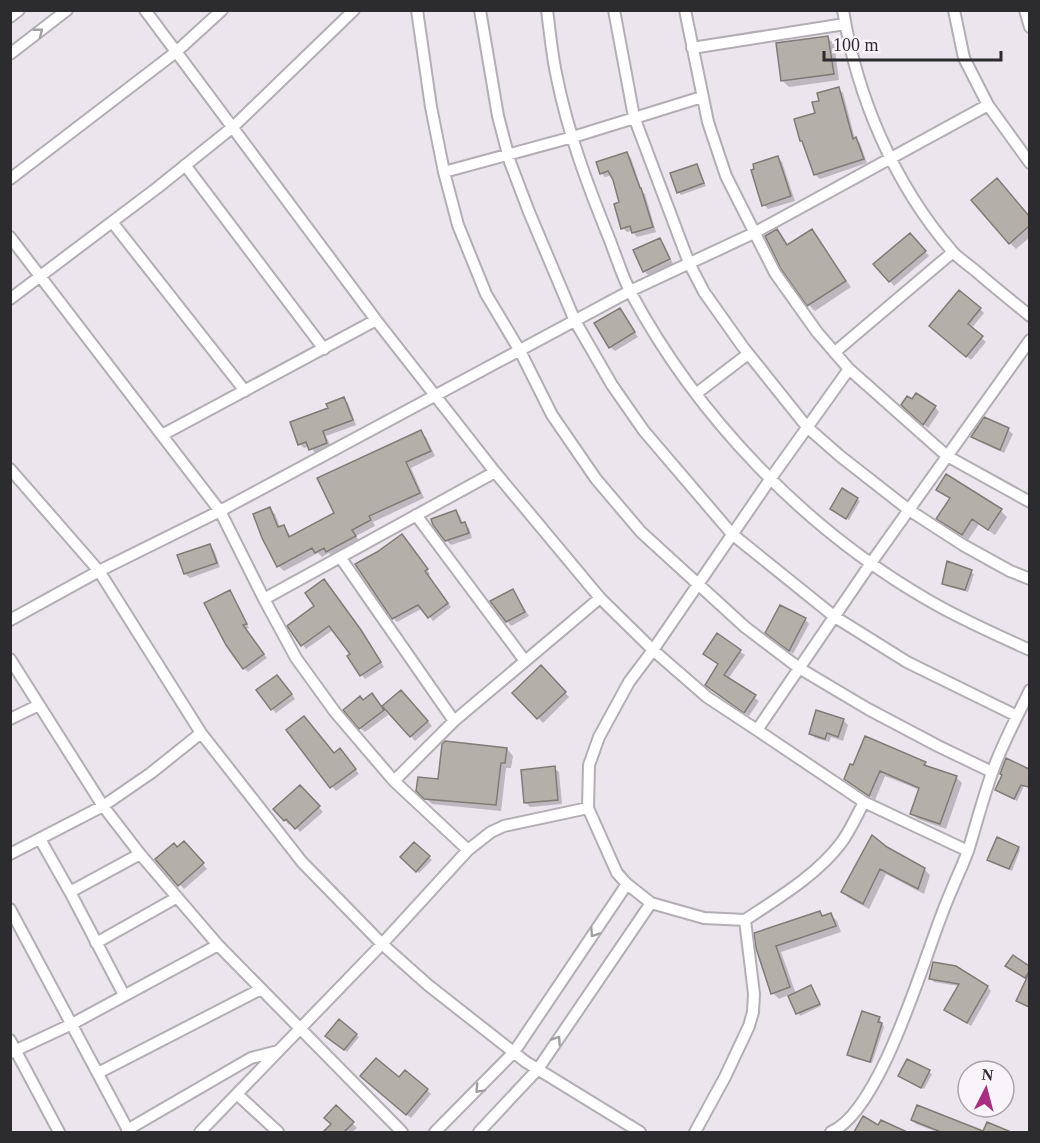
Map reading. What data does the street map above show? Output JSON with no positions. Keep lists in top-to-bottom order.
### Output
{
  "scale_bar": "100 m",
  "north": "top"
}
